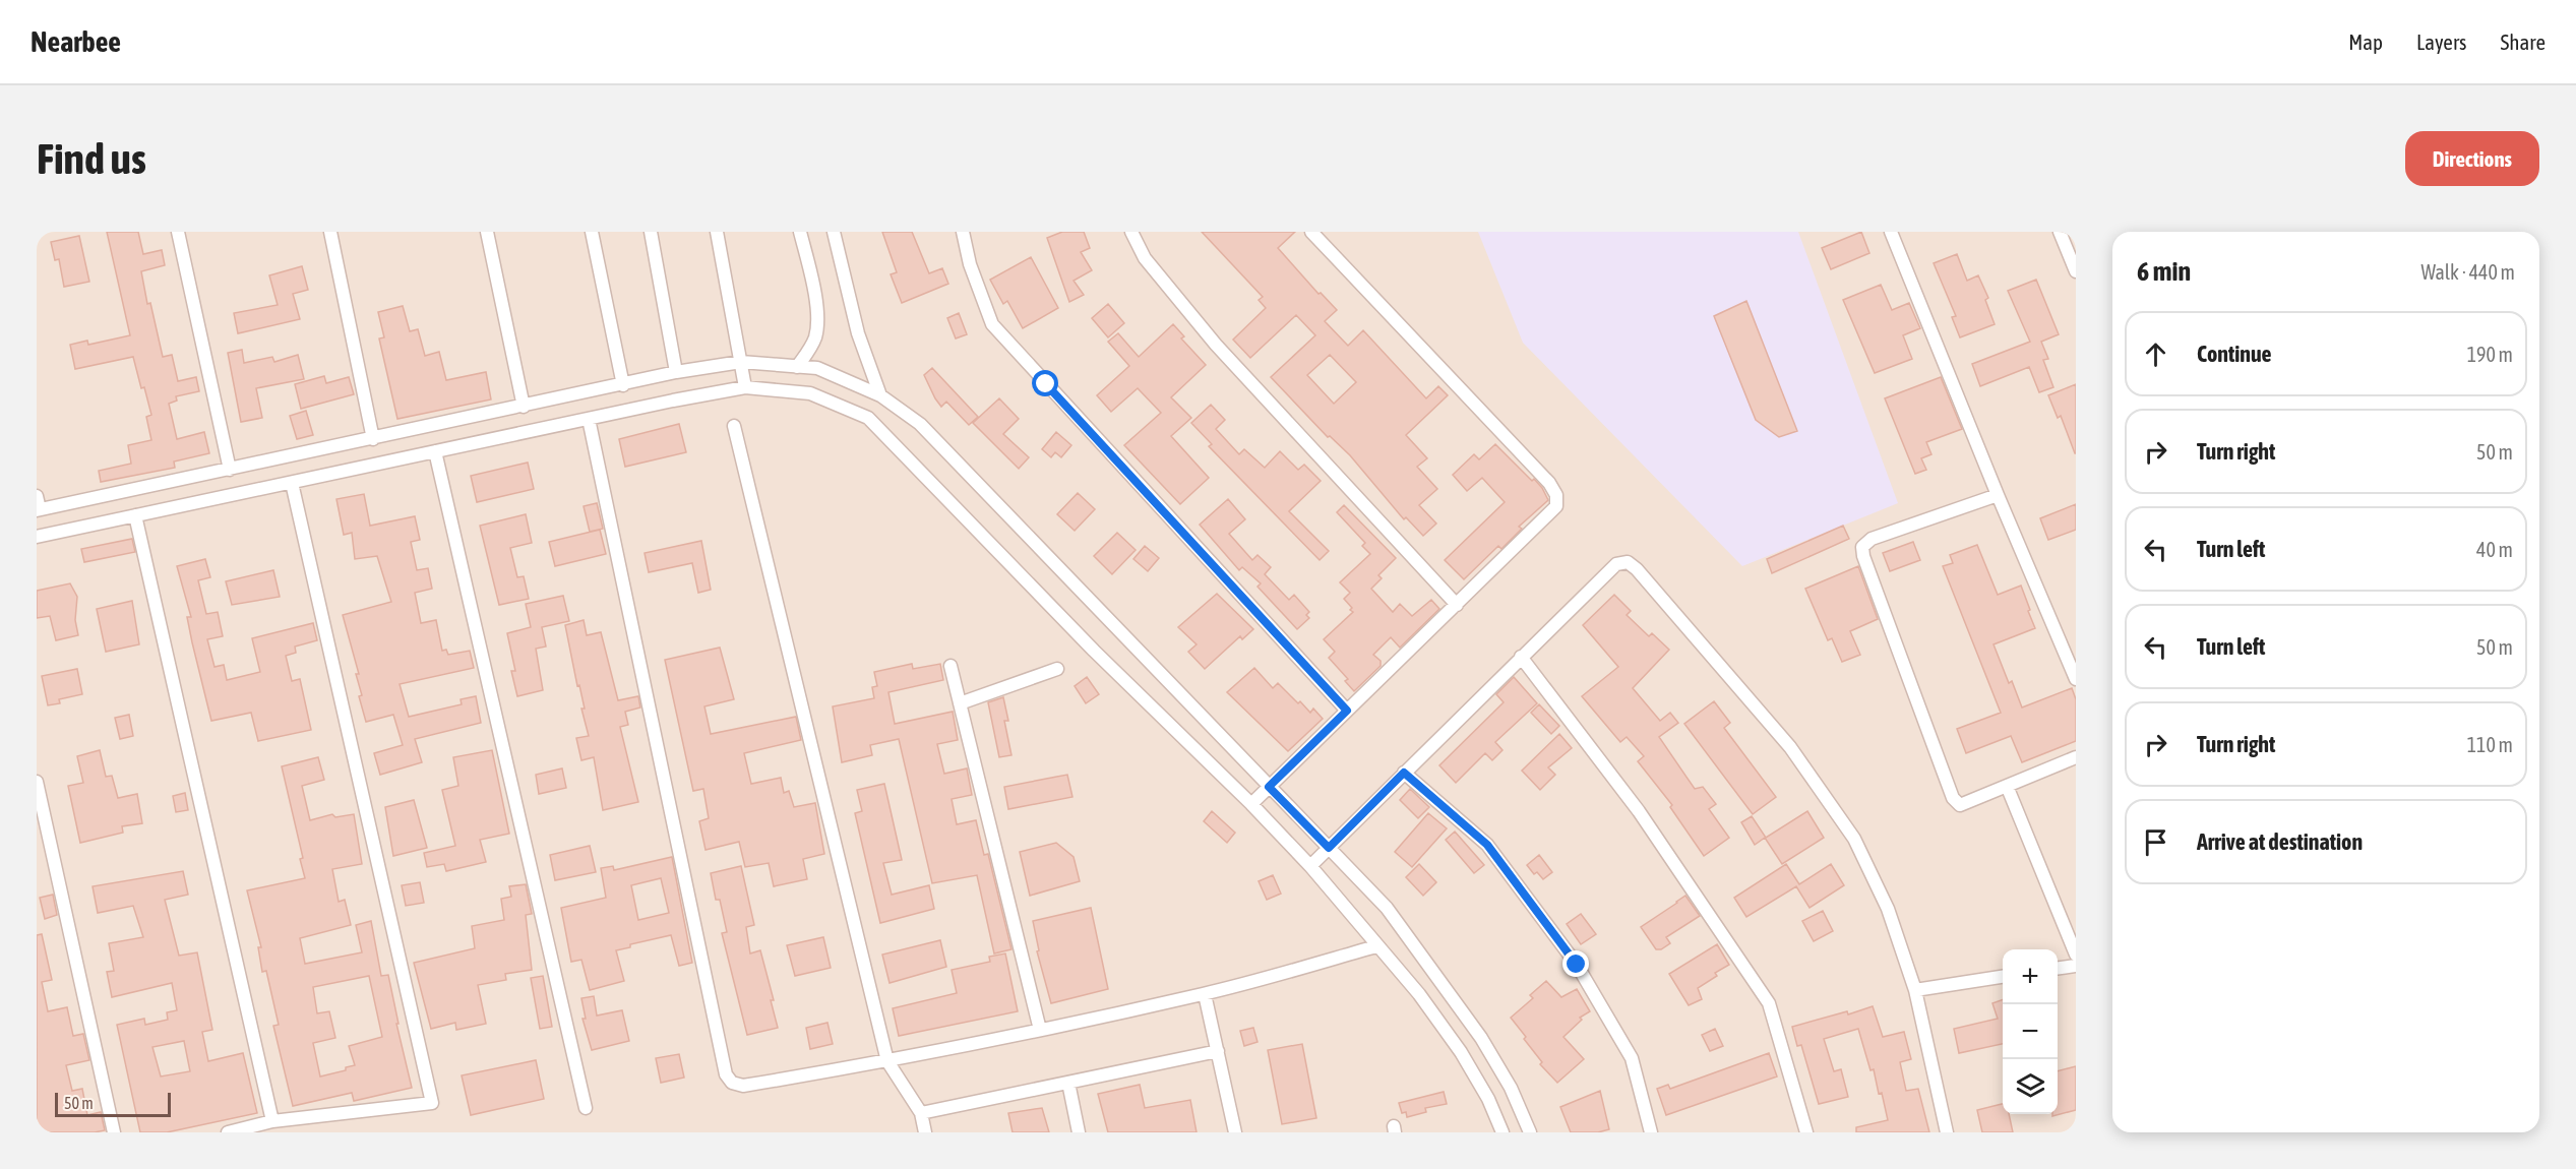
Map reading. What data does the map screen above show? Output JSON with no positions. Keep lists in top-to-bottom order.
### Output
{
  "scale_bar": "50 m",
  "page": {
    "header": "Nearbee",
    "nav": ["Map", "Layers", "Share"],
    "buttons": "Directions",
    "title": "Find us",
    "heading": ["6 min", "Walk · 440 m"],
    "list": [
      ["Continue", "190 m"],
      ["Turn right", "50 m"],
      ["Turn left", "40 m"],
      ["Turn left", "50 m"],
      ["Turn right", "110 m"],
      "Arrive at destination"
    ],
    "map_buttons": ["+", "−"],
    "scale": "50 m"
  }
}
